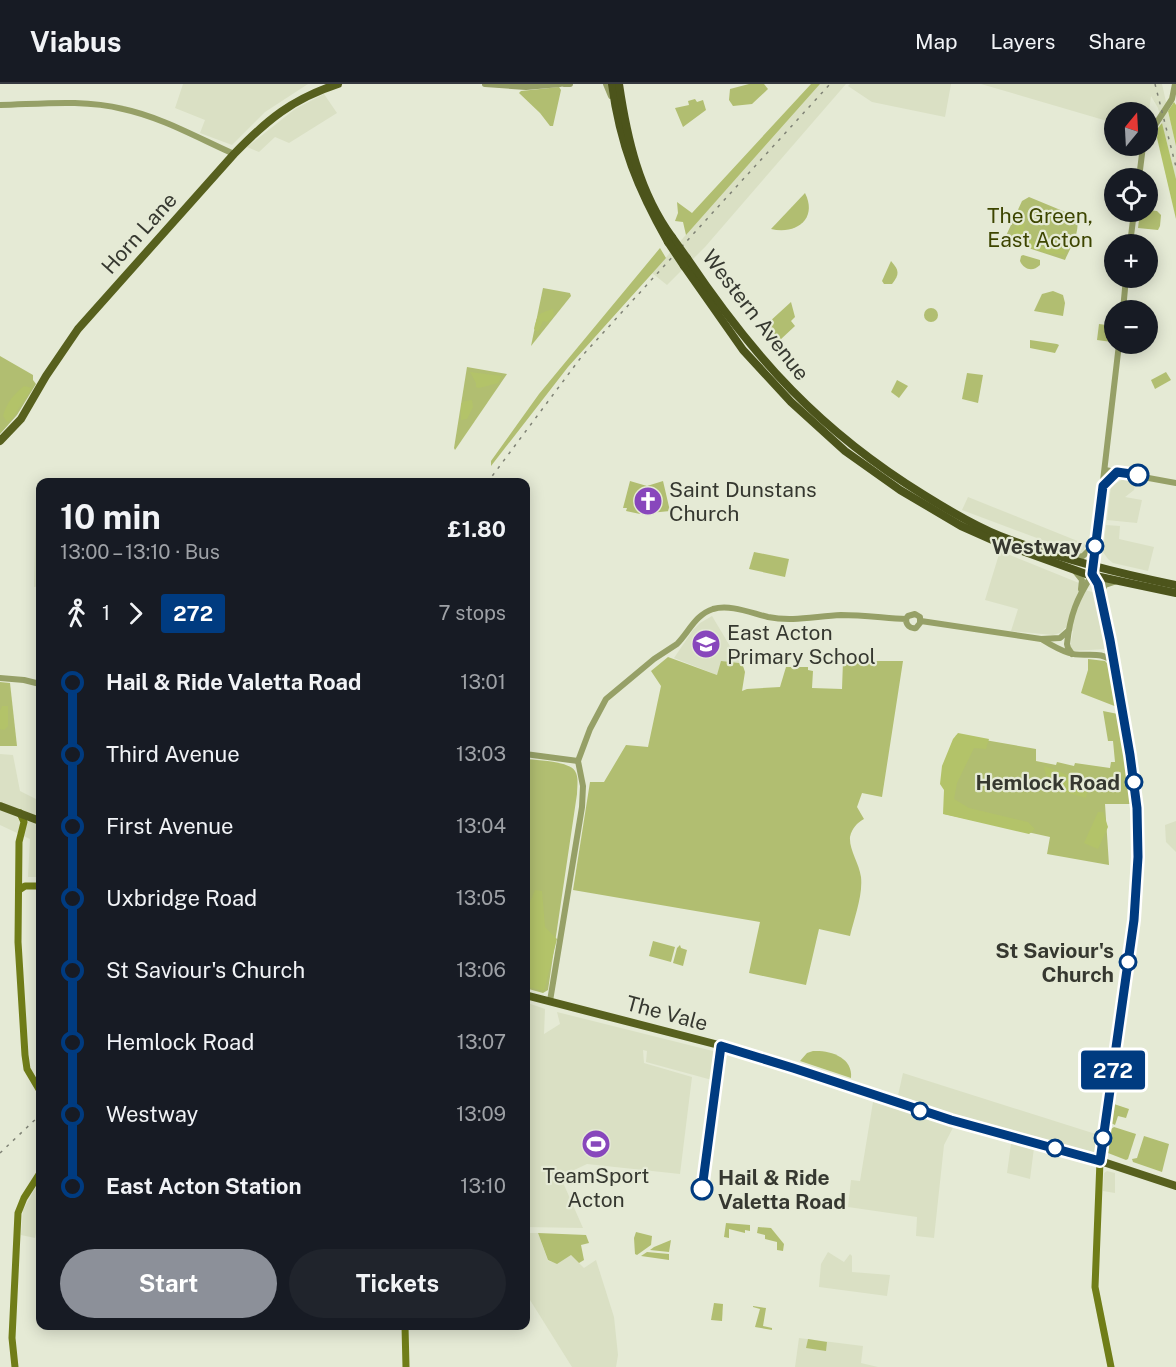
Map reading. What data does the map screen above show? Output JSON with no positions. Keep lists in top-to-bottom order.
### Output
{
  "streets": {
    "highway": ["Western Avenue"],
    "main road": ["Horn Lane", "The Vale"]
  },
  "parks": ["The Green, East Acton"],
  "places": {
    "church": ["Saint Dunstans Church"],
    "other": [
      "Westway",
      "Hemlock Road",
      "St Saviour's Church",
      "Hail & Ride Valetta Road"
    ],
    "school or university": ["East Acton Primary School"],
    "sports": ["TeamSport Acton"]
  },
  "lines": ["bus line 272"],
  "north": "top",
  "page": {
    "header": "Viabus",
    "nav": ["Map", "Layers", "Share"],
    "on_map": "272",
    "map_buttons": ["+", "−"],
    "heading": ["10 min", "13:00 – 13:10 · Bus", "£1.80"],
    "legs": ["1", "272", "7 stops"],
    "list": [
      {
        "name": "Hail & Ride Valetta Road",
        "value": "13:01"
      },
      {
        "name": "Third Avenue",
        "value": "13:03"
      },
      {
        "name": "First Avenue",
        "value": "13:04"
      },
      {
        "name": "Uxbridge Road",
        "value": "13:05"
      },
      {
        "name": "St Saviour's Church",
        "value": "13:06"
      },
      {
        "name": "Hemlock Road",
        "value": "13:07"
      },
      {
        "name": "Westway",
        "value": "13:09"
      },
      {
        "name": "East Acton Station",
        "value": "13:10"
      }
    ],
    "buttons": ["Start", "Tickets"]
  }
}
